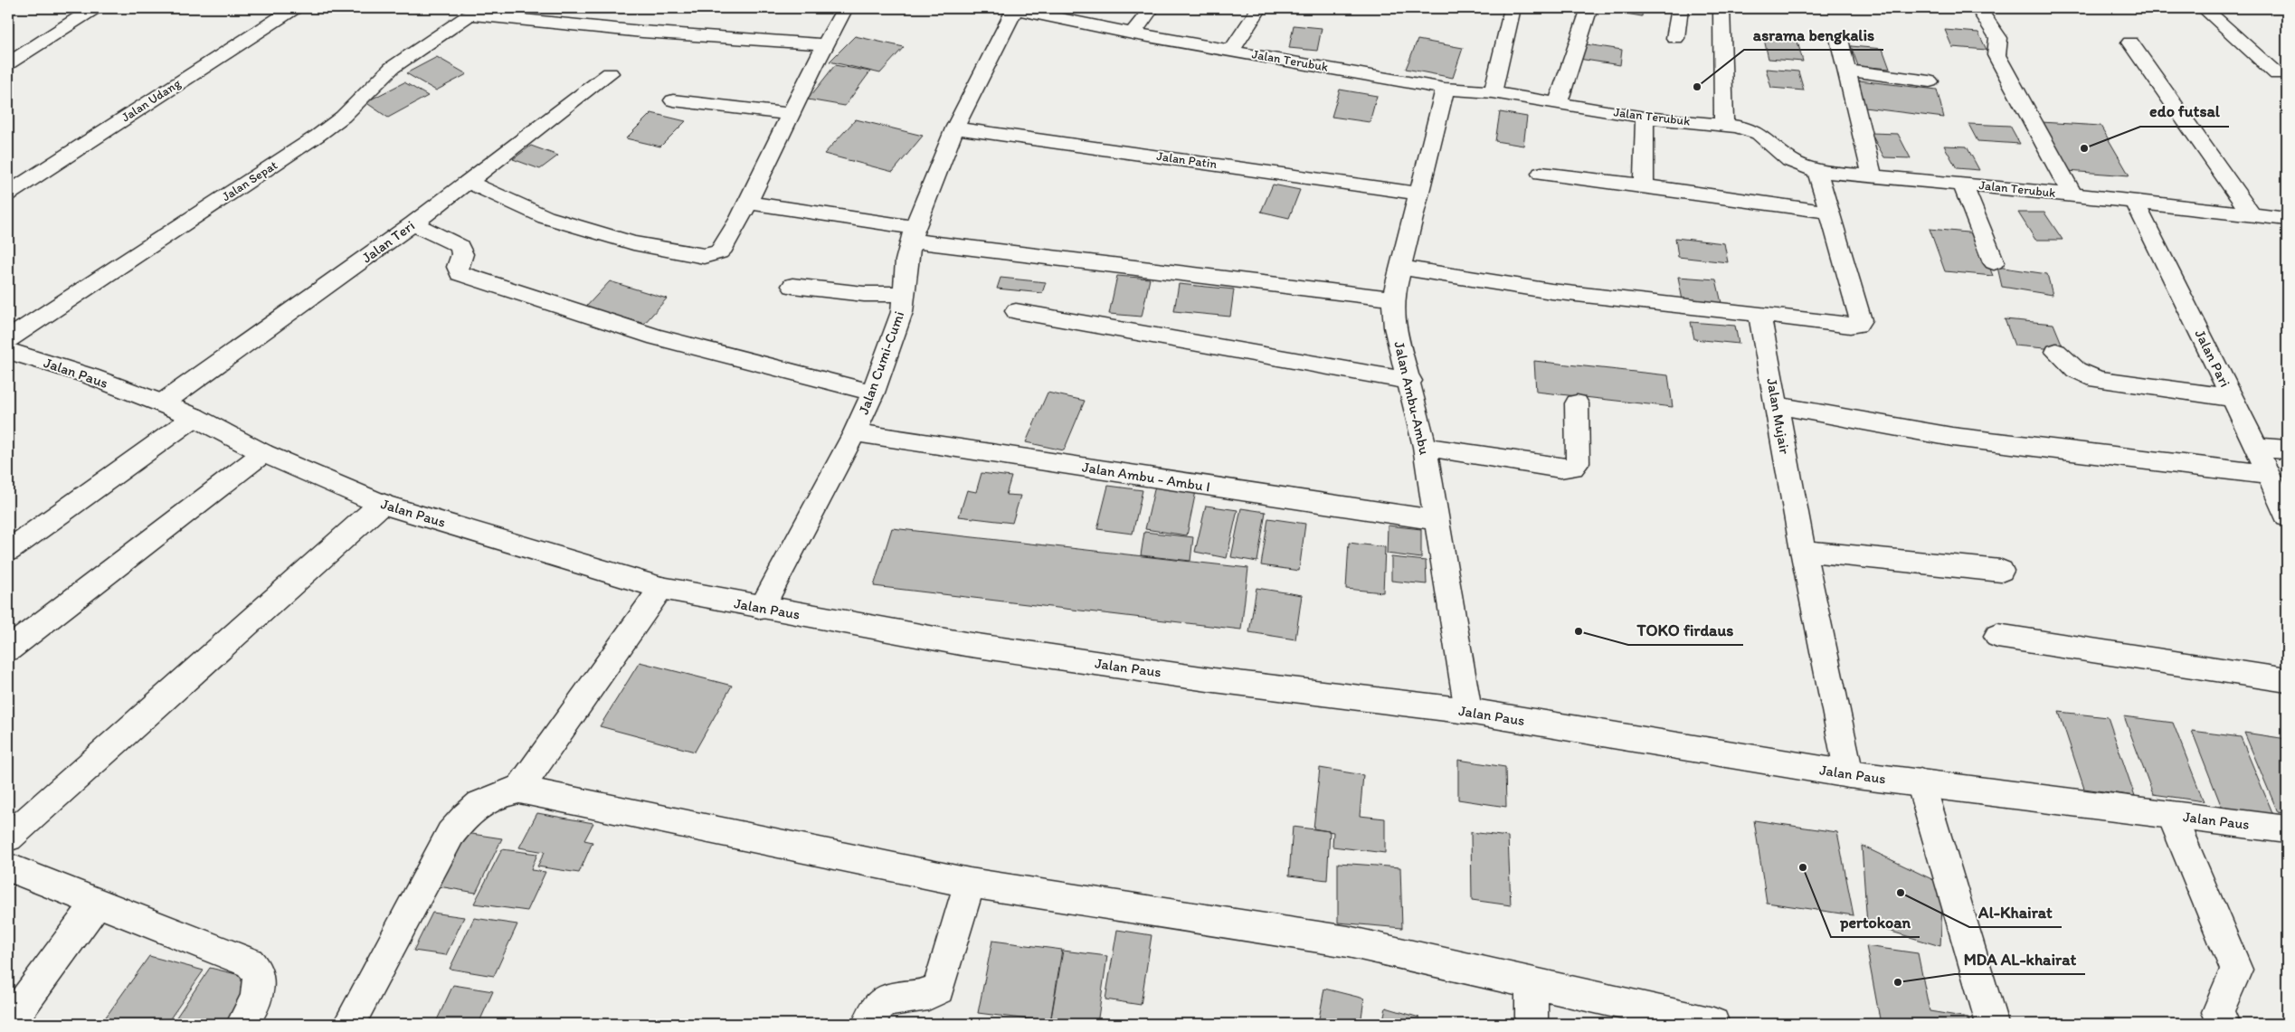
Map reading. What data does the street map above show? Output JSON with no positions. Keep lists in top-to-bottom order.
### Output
{
  "streets": {
    "street": [
      "Jalan Terubuk",
      "Jalan Udang",
      "Jalan Patin",
      "Jalan Sepat",
      "Jalan Teri",
      "Jalan Pari",
      "Jalan Cumi-Cumi",
      "Jalan Paus",
      "Jalan Ambu-Ambu",
      "Jalan Mujair",
      "Jalan Ambu - Ambu I"
    ]
  },
  "crossings": [
    ["Jalan Terubuk", "Jalan Pari"],
    ["Jalan Terubuk", "Jalan Cumi-Cumi"],
    ["Jalan Terubuk", "Jalan Ambu-Ambu"],
    ["Jalan Patin", "Jalan Cumi-Cumi"],
    ["Jalan Patin", "Jalan Ambu-Ambu"],
    ["Jalan Teri", "Jalan Paus"],
    ["Jalan Cumi-Cumi", "Jalan Paus"],
    ["Jalan Cumi-Cumi", "Jalan Ambu - Ambu I"],
    ["Jalan Paus", "Jalan Ambu-Ambu"],
    ["Jalan Paus", "Jalan Mujair"],
    ["Jalan Ambu-Ambu", "Jalan Ambu - Ambu I"]
  ],
  "places": [
    "asrama bengkalis",
    "edo futsal",
    "TOKO firdaus",
    "pertokoan",
    "Al-Khairat",
    "MDA AL-khairat"
  ]
}
